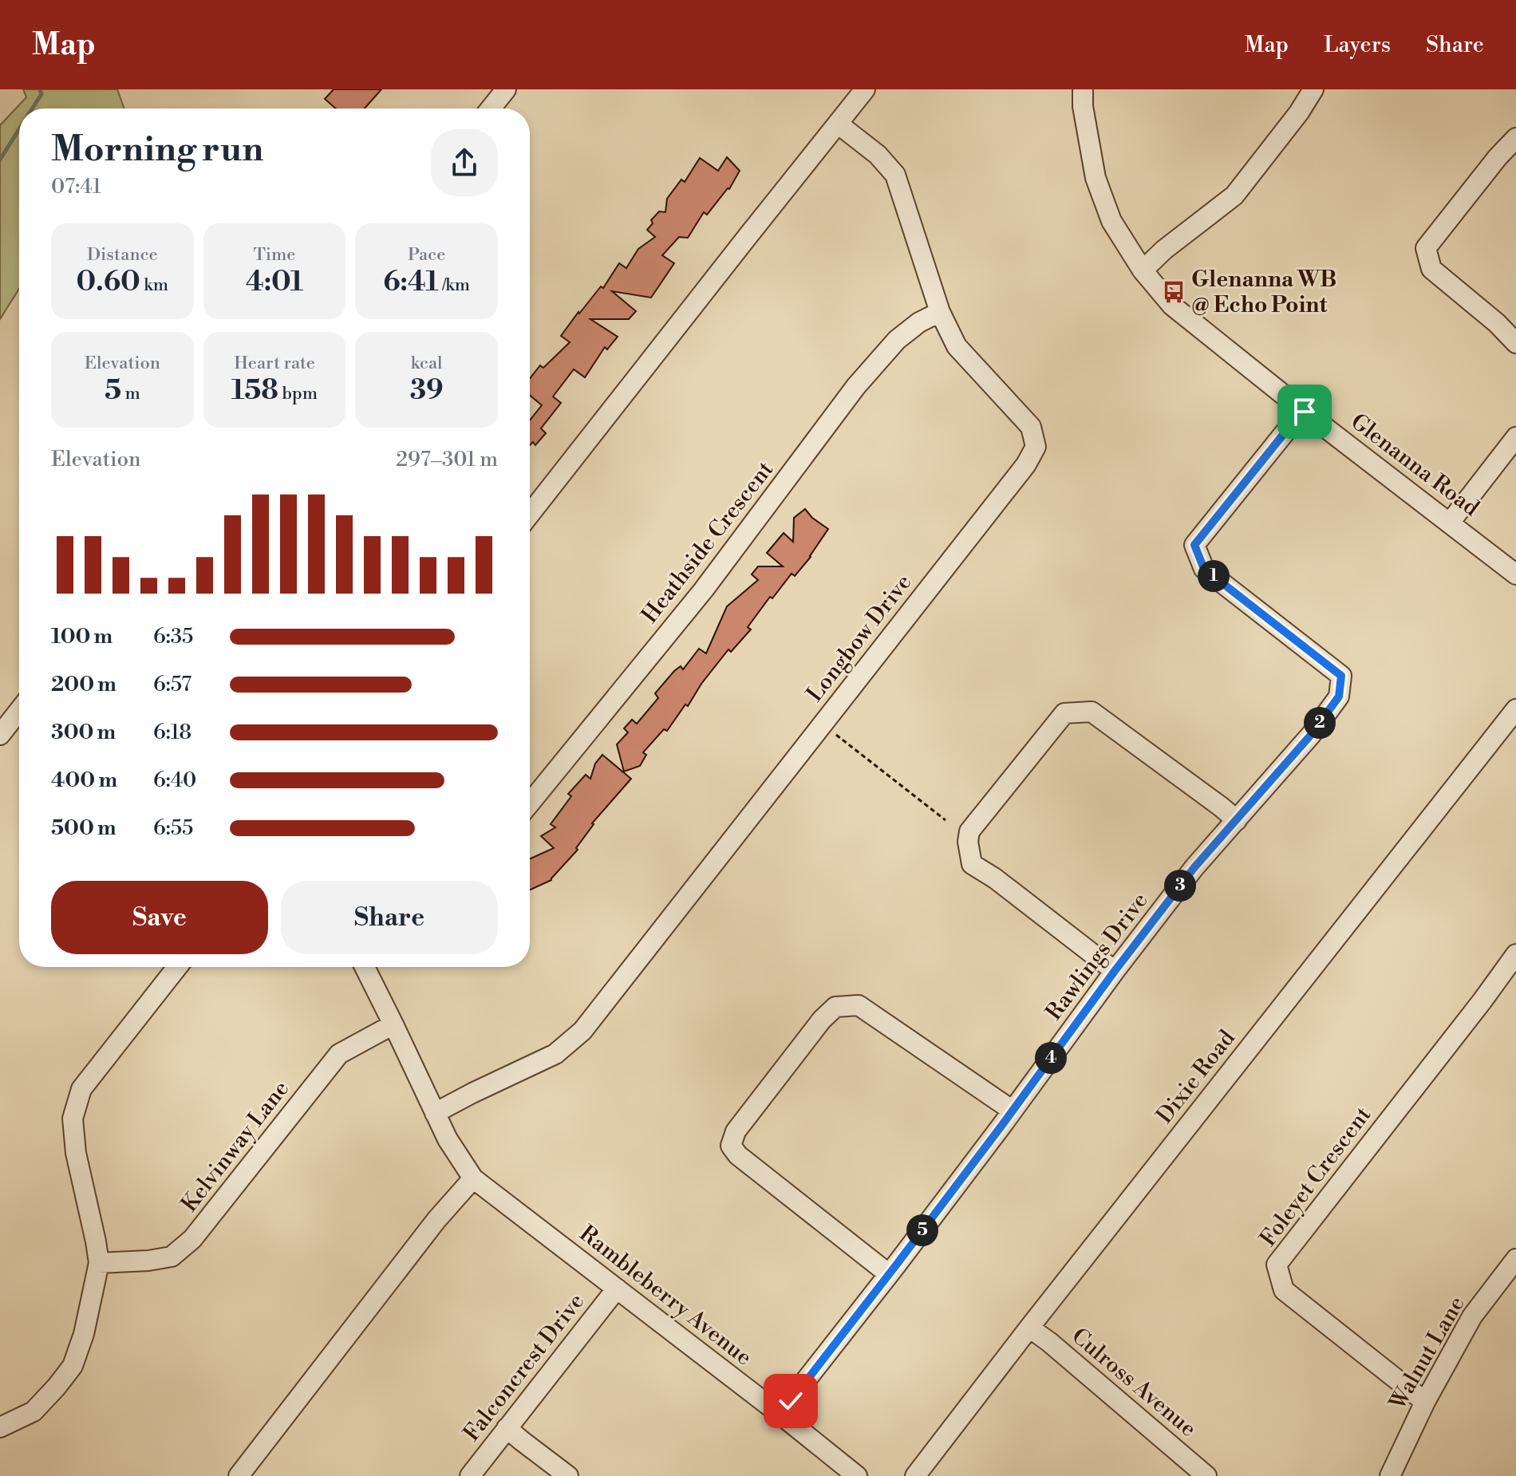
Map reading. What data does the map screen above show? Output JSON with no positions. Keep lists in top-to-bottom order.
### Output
{
  "streets": {
    "street": [
      "Glenanna Road",
      "Heathside Crescent",
      "Longbow Drive",
      "Rawlings Drive",
      "Dixie Road",
      "Kelvinway Lane",
      "Foleyet Crescent",
      "Rambleberry Avenue",
      "Walnut Lane",
      "Falconcrest Drive",
      "Culross Avenue"
    ]
  },
  "crossings": [
    ["Glenanna Road", "Rawlings Drive"],
    ["Heathside Crescent", "Longbow Drive"],
    ["Longbow Drive", "Rambleberry Avenue"],
    ["Rawlings Drive", "Rambleberry Avenue"],
    ["Dixie Road", "Culross Avenue"],
    ["Kelvinway Lane", "Rambleberry Avenue"],
    ["Foleyet Crescent", "Walnut Lane"],
    ["Rambleberry Avenue", "Falconcrest Drive"]
  ],
  "places": {
    "bus stop": ["Glenanna WB @ Echo Point"]
  },
  "page": {
    "header": "Map",
    "nav": ["Map", "Layers", "Share"],
    "heading": ["Morning run", "07:41"],
    "stats": [
      ["Distance", "0.60 km"],
      ["Time", "4:01"],
      ["Pace", "6:41 /km"],
      ["Elevation", "5 m"],
      ["Heart rate", "158 bpm"],
      ["kcal", "39"]
    ],
    "chart": ["Elevation", "297–301 m"],
    "pins": [
      "1",
      "2",
      "3",
      "4",
      "5"
    ],
    "list": [
      {
        "name": "100 m",
        "note": "6:35"
      },
      {
        "name": "200 m",
        "note": "6:57"
      },
      {
        "name": "300 m",
        "note": "6:18"
      },
      {
        "name": "400 m",
        "note": "6:40"
      },
      {
        "name": "500 m",
        "note": "6:55"
      }
    ],
    "buttons": ["Save", "Share"]
  }
}
